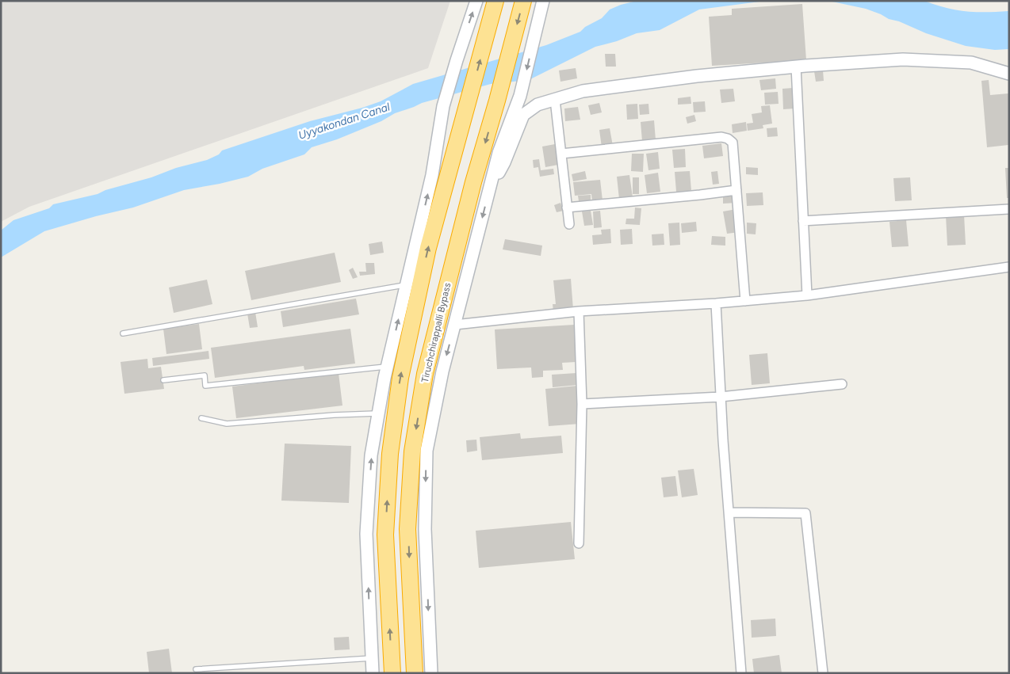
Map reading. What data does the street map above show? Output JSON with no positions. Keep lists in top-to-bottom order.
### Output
{
  "streets": {
    "highway": ["Tiruchchirappalli Bypass"]
  },
  "water": ["Uyyakondan Canal"]
}
